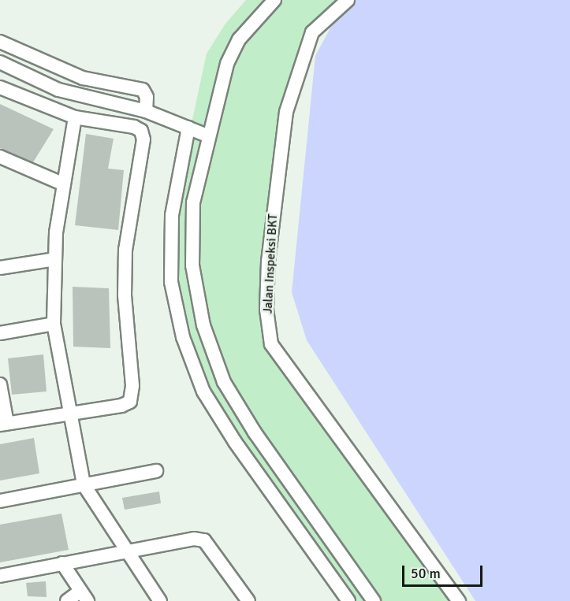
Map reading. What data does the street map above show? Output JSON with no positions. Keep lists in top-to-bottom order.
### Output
{
  "streets": {
    "street": ["Jalan Inspeksi BKT"]
  },
  "scale_bar": "50 m"
}
